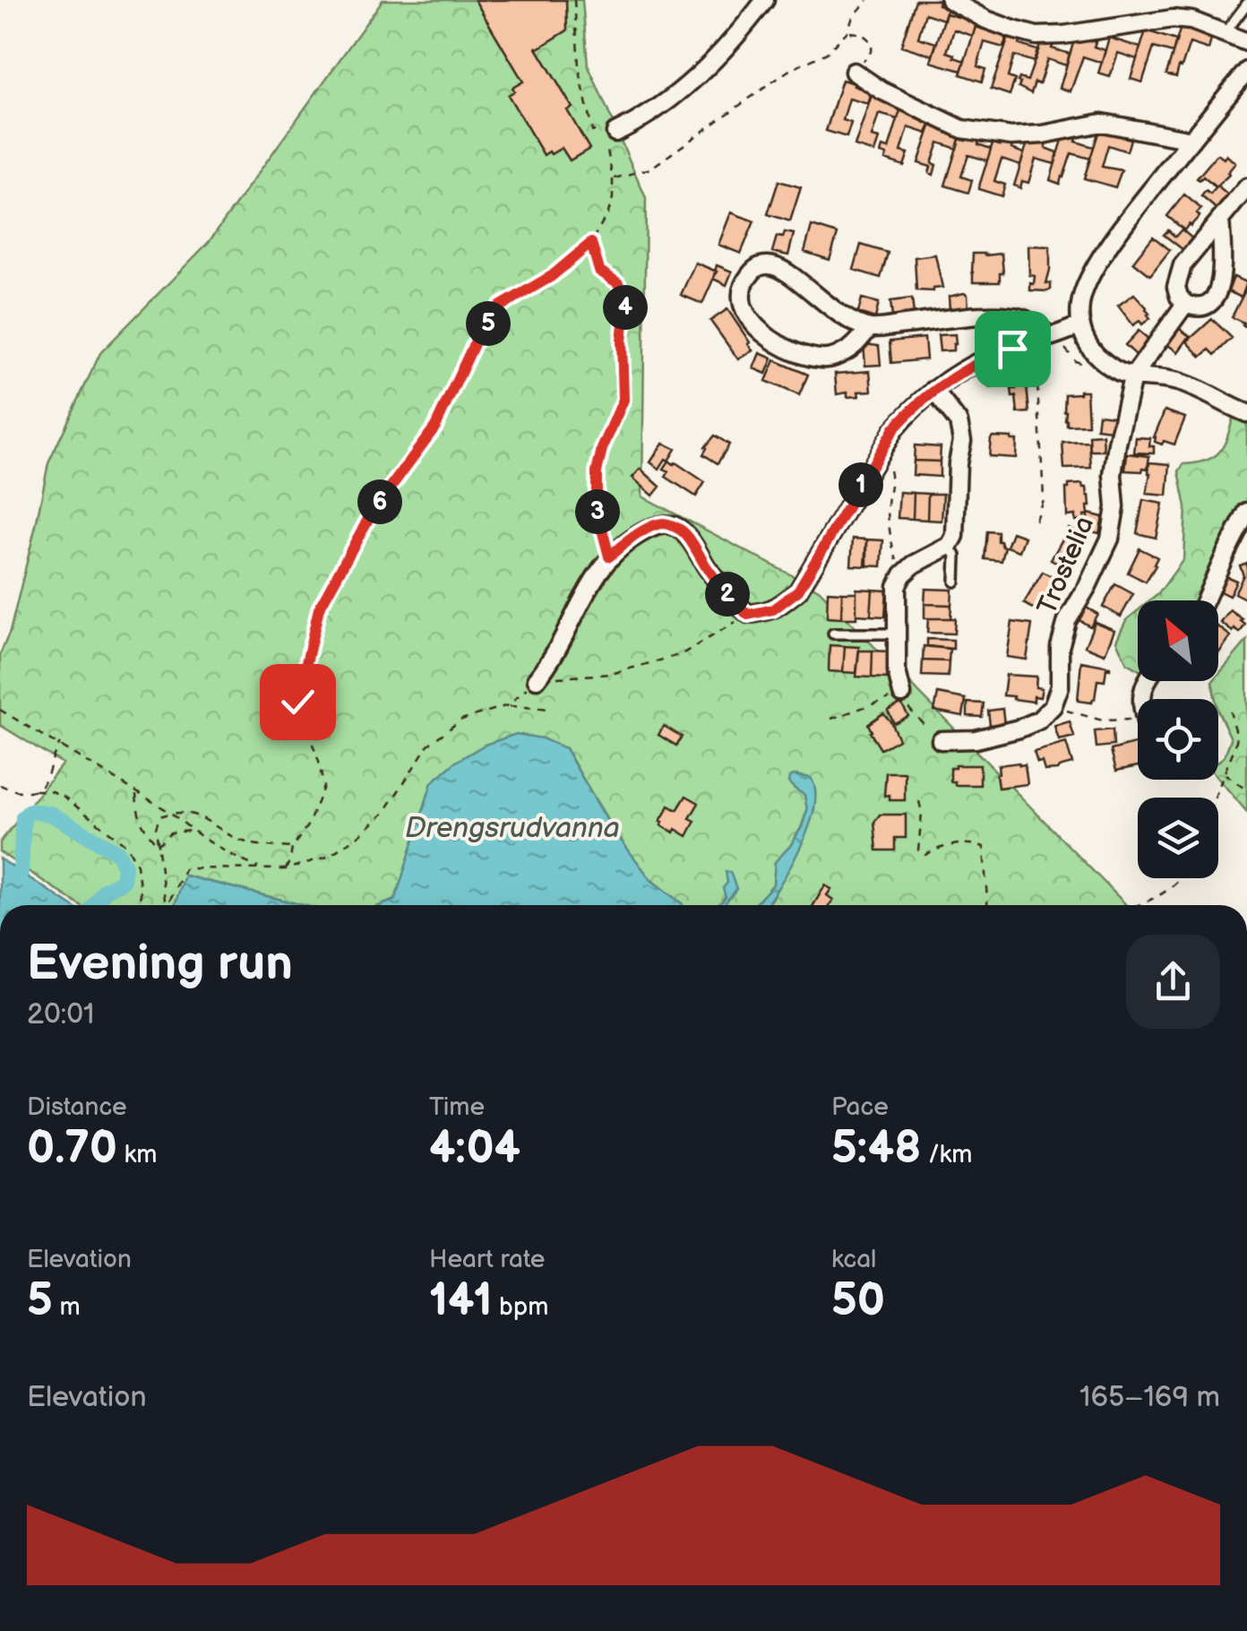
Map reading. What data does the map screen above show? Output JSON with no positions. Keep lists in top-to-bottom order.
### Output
{
  "streets": {
    "street": ["Trostelia"]
  },
  "water": ["Drengsrudvanna"],
  "north": "top left",
  "page": {
    "pins": [
      "4",
      "5",
      "1",
      "6",
      "3",
      "2"
    ],
    "heading": ["Evening run", "20:01"],
    "stats": [
      ["Distance", "0.70 km"],
      ["Time", "4:04"],
      ["Pace", "5:48 /km"],
      ["Elevation", "5 m"],
      ["Heart rate", "141 bpm"],
      ["kcal", "50"]
    ],
    "chart": ["Elevation", "165–169 m"]
  }
}
